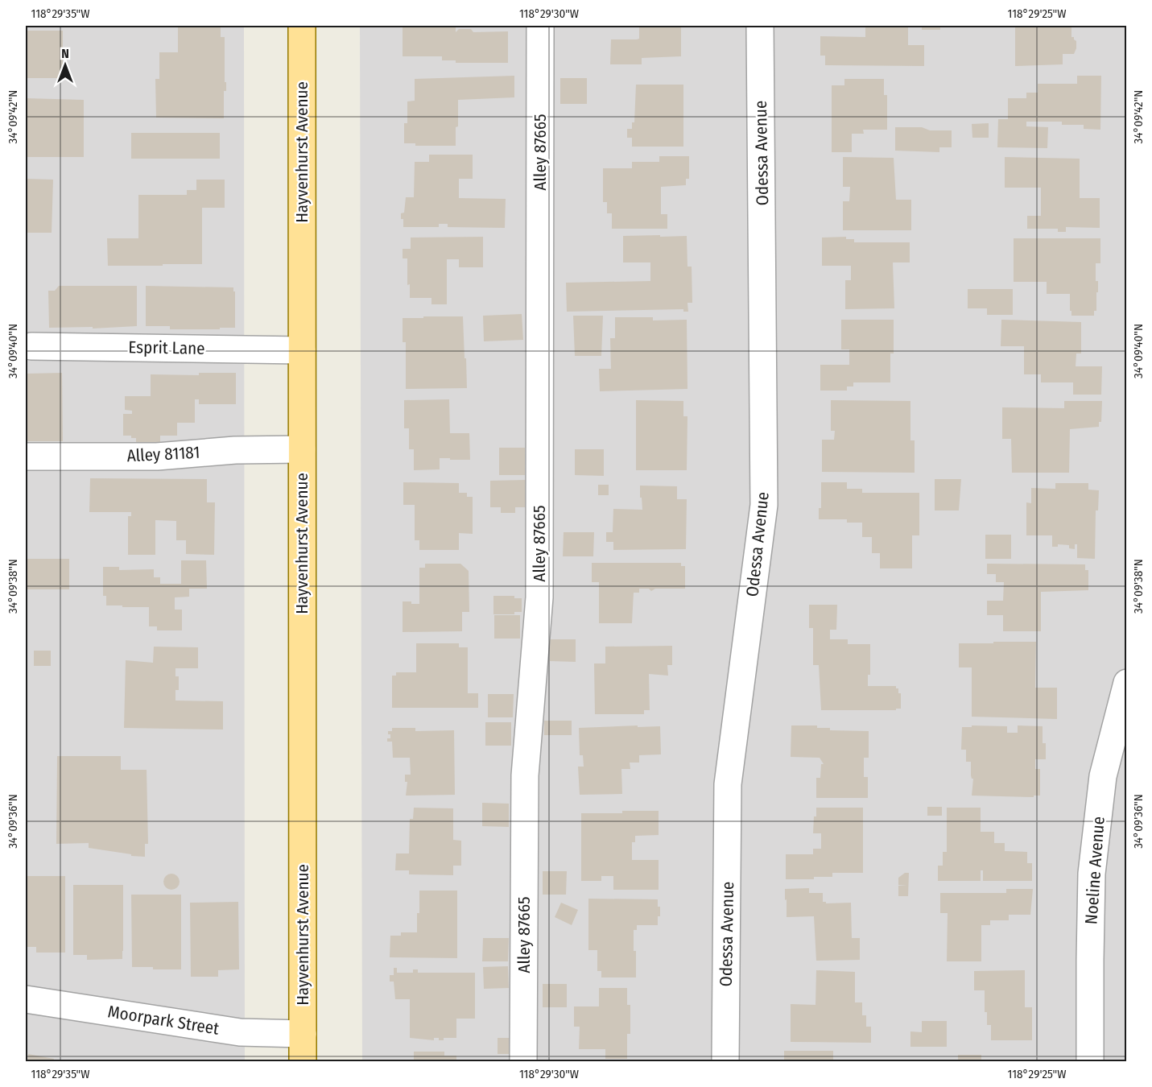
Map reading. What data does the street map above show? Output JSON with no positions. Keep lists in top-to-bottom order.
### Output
{
  "streets": {
    "main road": ["Hayvenhurst Avenue"],
    "street": [
      "Alley 87665",
      "Odessa Avenue",
      "Esprit Lane",
      "Alley 81181",
      "Noeline Avenue",
      "Moorpark Street"
    ]
  },
  "crossings": [
    ["Hayvenhurst Avenue", "Esprit Lane"],
    ["Hayvenhurst Avenue", "Alley 81181"],
    ["Hayvenhurst Avenue", "Moorpark Street"]
  ],
  "north": "top",
  "coordinates": [
    "118°29'35\"W",
    "118°29'30\"W",
    "118°29'25\"W",
    "34°09'42\"N",
    "34°09'40\"N",
    "34°09'38\"N",
    "34°09'36\"N"
  ]
}
